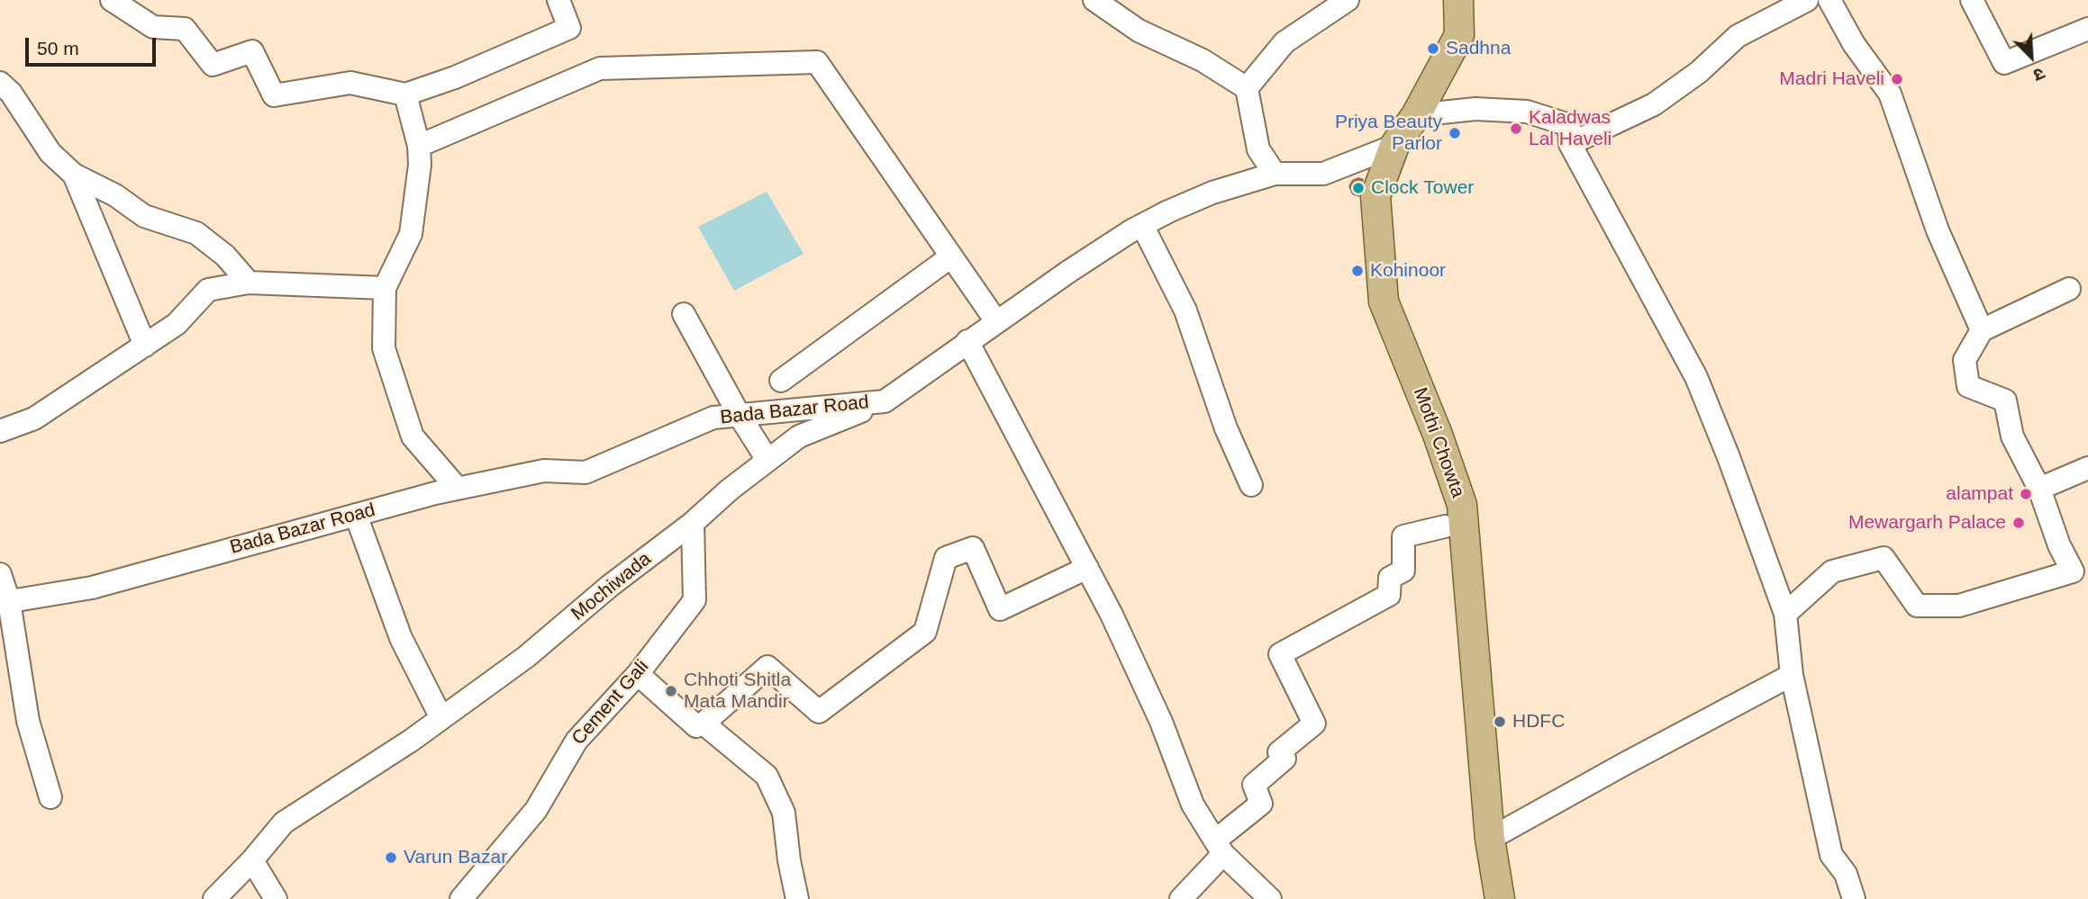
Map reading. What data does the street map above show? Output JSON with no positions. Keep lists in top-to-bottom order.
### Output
{
  "streets": {
    "main road": ["Mothi Chowta"],
    "street": ["Bada Bazar Road", "Mochiwada", "Cement Gali"]
  },
  "crossings": [
    ["Bada Bazar Road", "Mothi Chowta"],
    ["Bada Bazar Road", "Mochiwada"],
    ["Mochiwada", "Cement Gali"]
  ],
  "places": [
    "Sadhna",
    "Madri Haveli",
    "Kaladwas Lal Haveli",
    "Priya Beauty Parlor",
    "Clock Tower",
    "Kohinoor",
    "alampat",
    "Mewargarh Palace",
    "Chhoti Shitla Mata Mandir",
    "HDFC",
    "Varun Bazar"
  ],
  "scale_bar": "50 m",
  "north": "bottom right"
}
